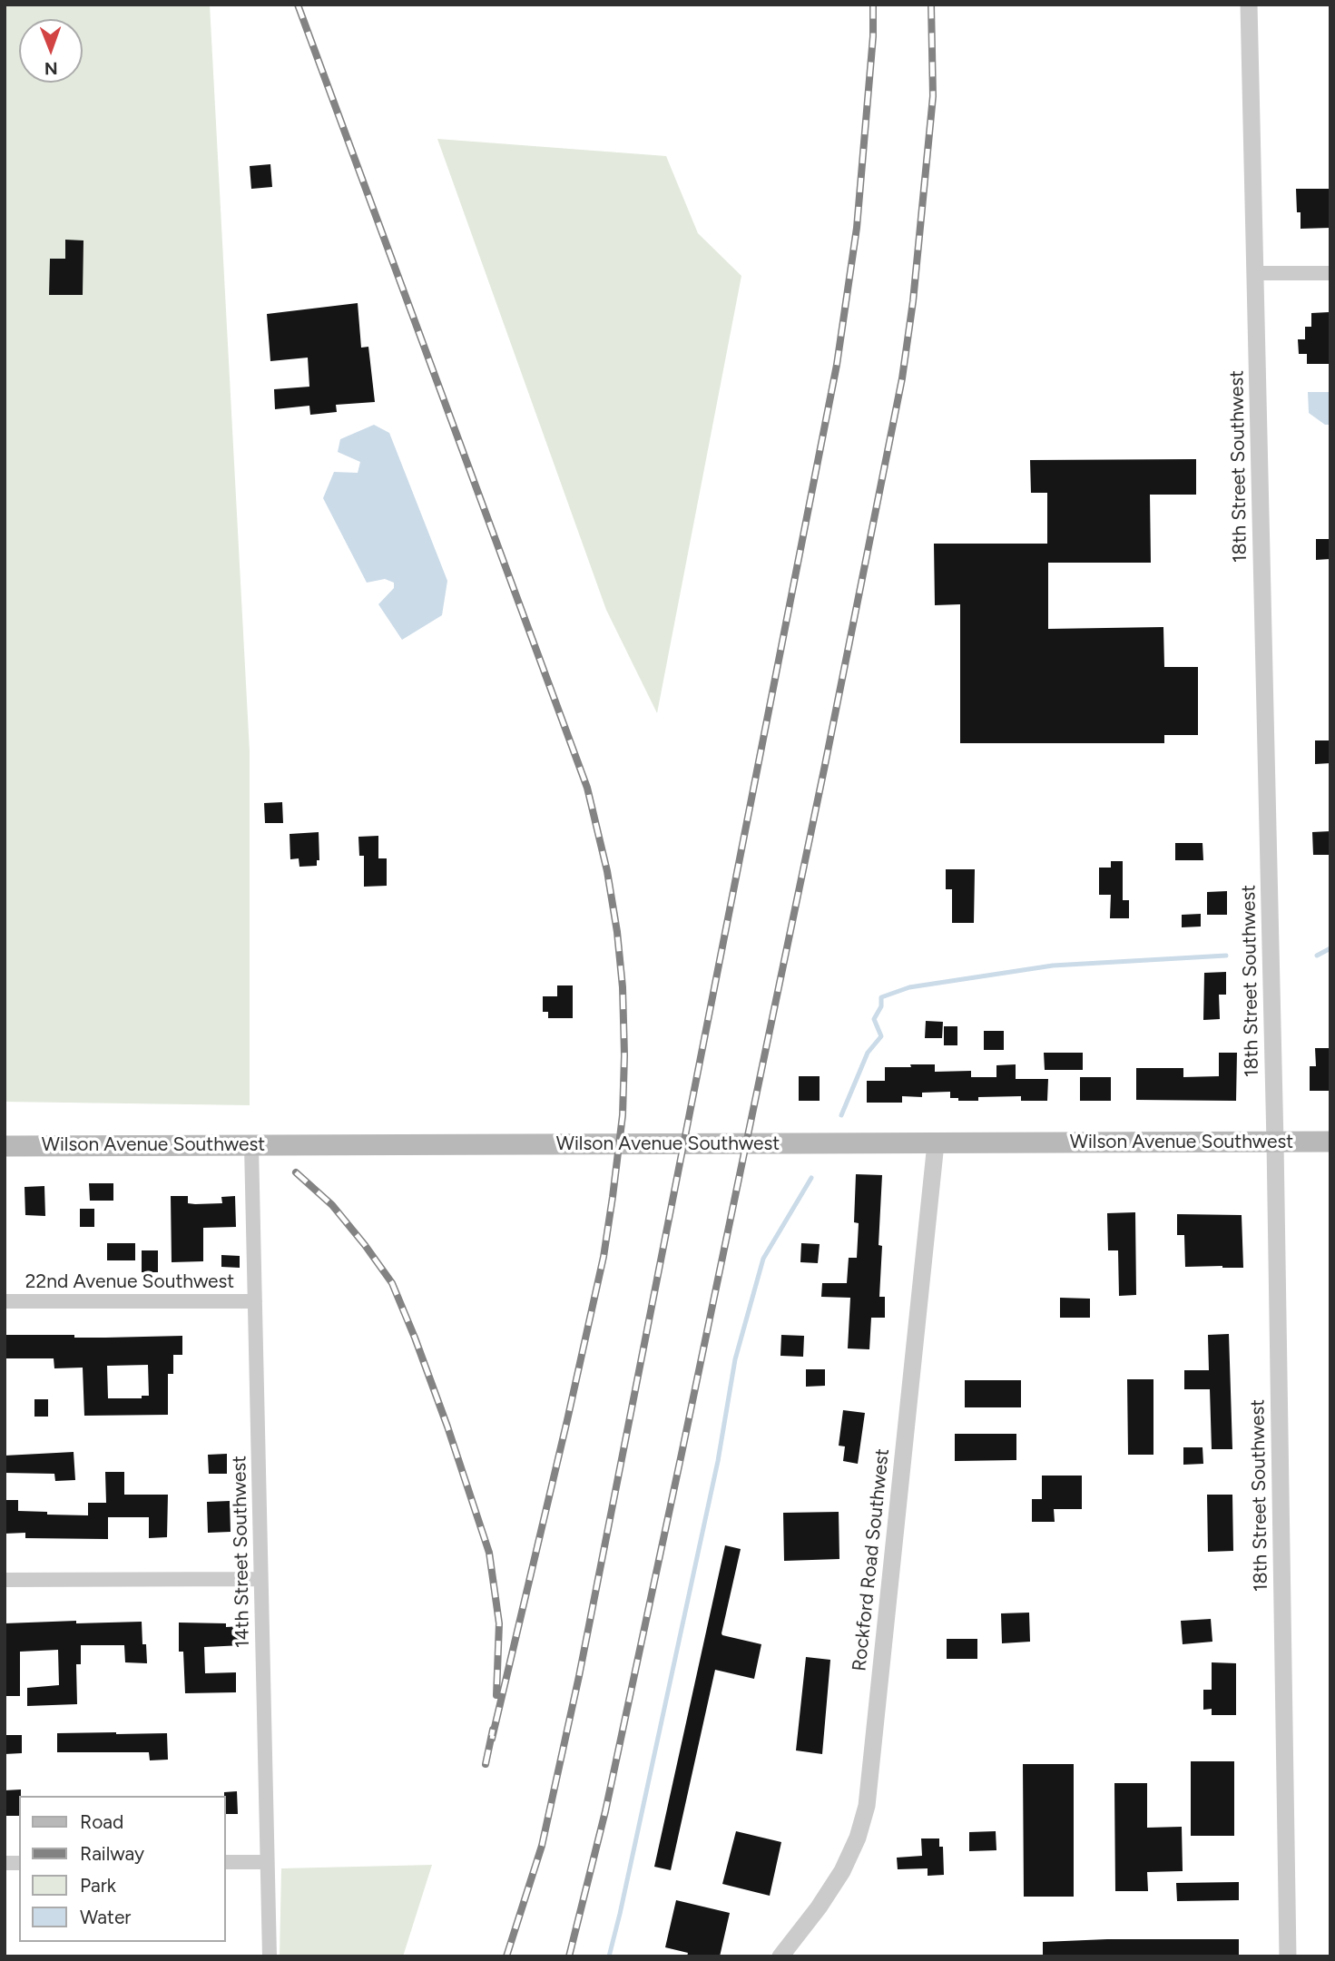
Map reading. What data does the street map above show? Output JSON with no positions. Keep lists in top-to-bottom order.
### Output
{
  "streets": {
    "main road": ["Wilson Avenue Southwest"],
    "street": [
      "18th Street Southwest",
      "22nd Avenue Southwest",
      "14th Street Southwest",
      "Rockford Road Southwest"
    ]
  },
  "crossings": [
    ["18th Street Southwest", "Wilson Avenue Southwest"],
    ["Wilson Avenue Southwest", "14th Street Southwest"],
    ["Wilson Avenue Southwest", "Rockford Road Southwest"],
    ["22nd Avenue Southwest", "14th Street Southwest"]
  ],
  "legend": [
    "Road",
    "Railway",
    "Park",
    "Water"
  ],
  "north": "bottom"
}
